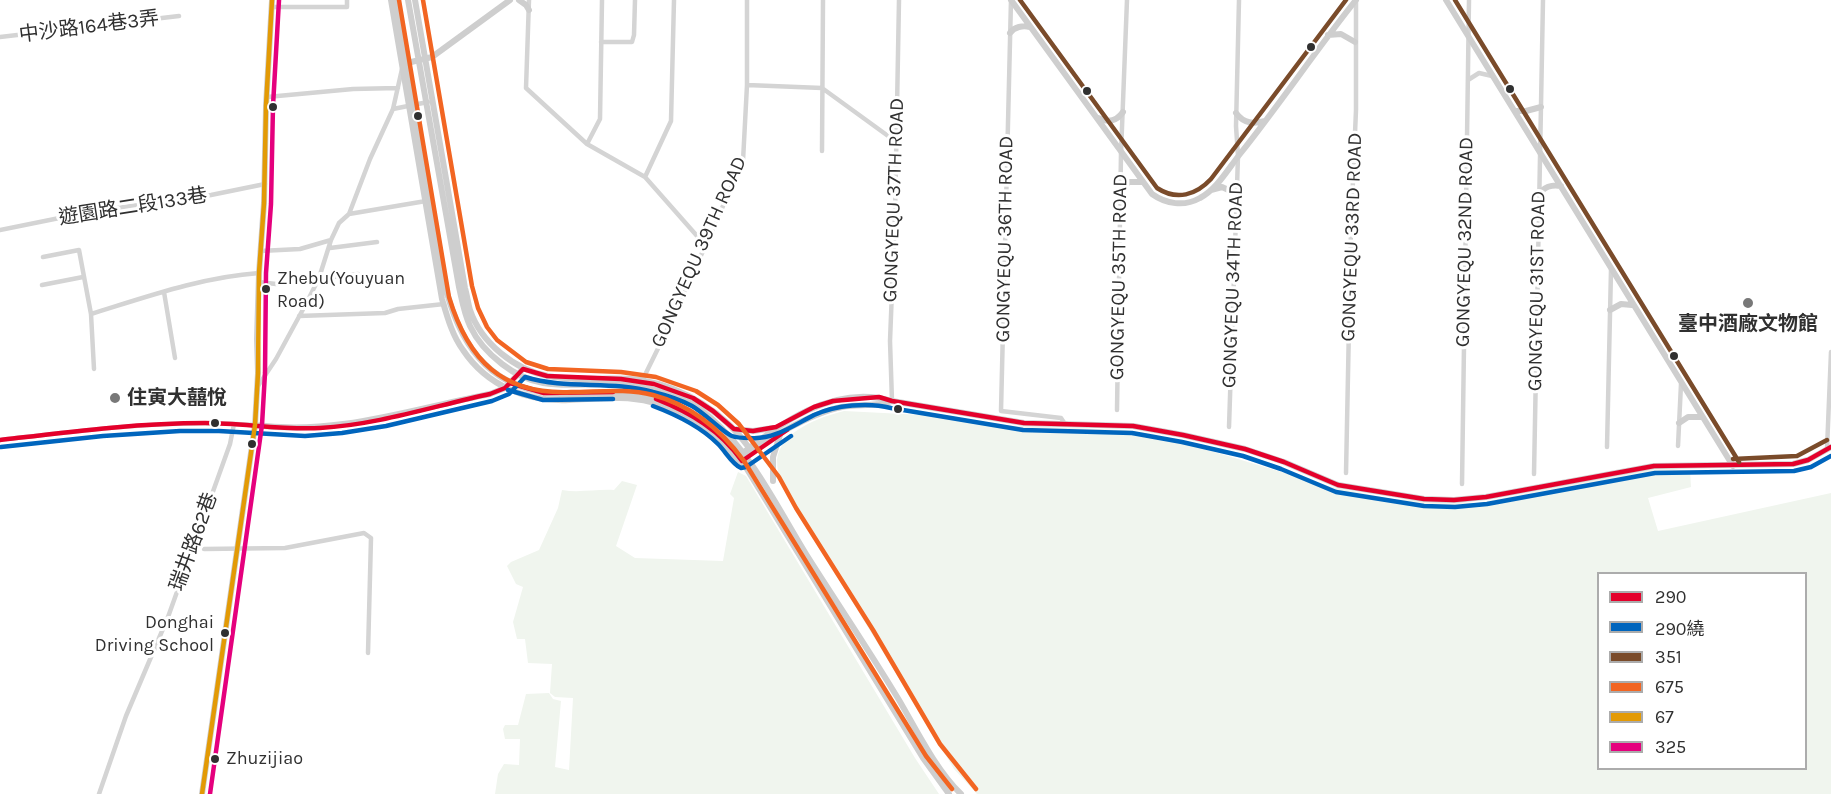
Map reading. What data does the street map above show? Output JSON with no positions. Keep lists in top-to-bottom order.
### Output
{
  "streets": {
    "street": [
      "中沙路164巷3弄",
      "GONGYEQU 37TH ROAD",
      "遊園路二段133巷",
      "GONGYEQU 33RD ROAD",
      "GONGYEQU 36TH ROAD",
      "GONGYEQU 32ND ROAD",
      "GONGYEQU 39TH ROAD",
      "GONGYEQU 35TH ROAD",
      "GONGYEQU 34TH ROAD",
      "GONGYEQU 31ST ROAD",
      "瑞井路62巷"
    ]
  },
  "places": [
    "Zhebu(Youyuan Road)",
    "臺中酒廠文物館",
    "住寅大囍悅",
    "Donghai Driving School",
    "Zhuzijiao"
  ],
  "lines": [
    "transit line 351",
    "transit line 675",
    "transit line 67",
    "transit line 325",
    "transit line 290",
    "transit line 290繞"
  ],
  "legend": [
    "290",
    "290繞",
    "351",
    "675",
    "67",
    "325"
  ]
}
